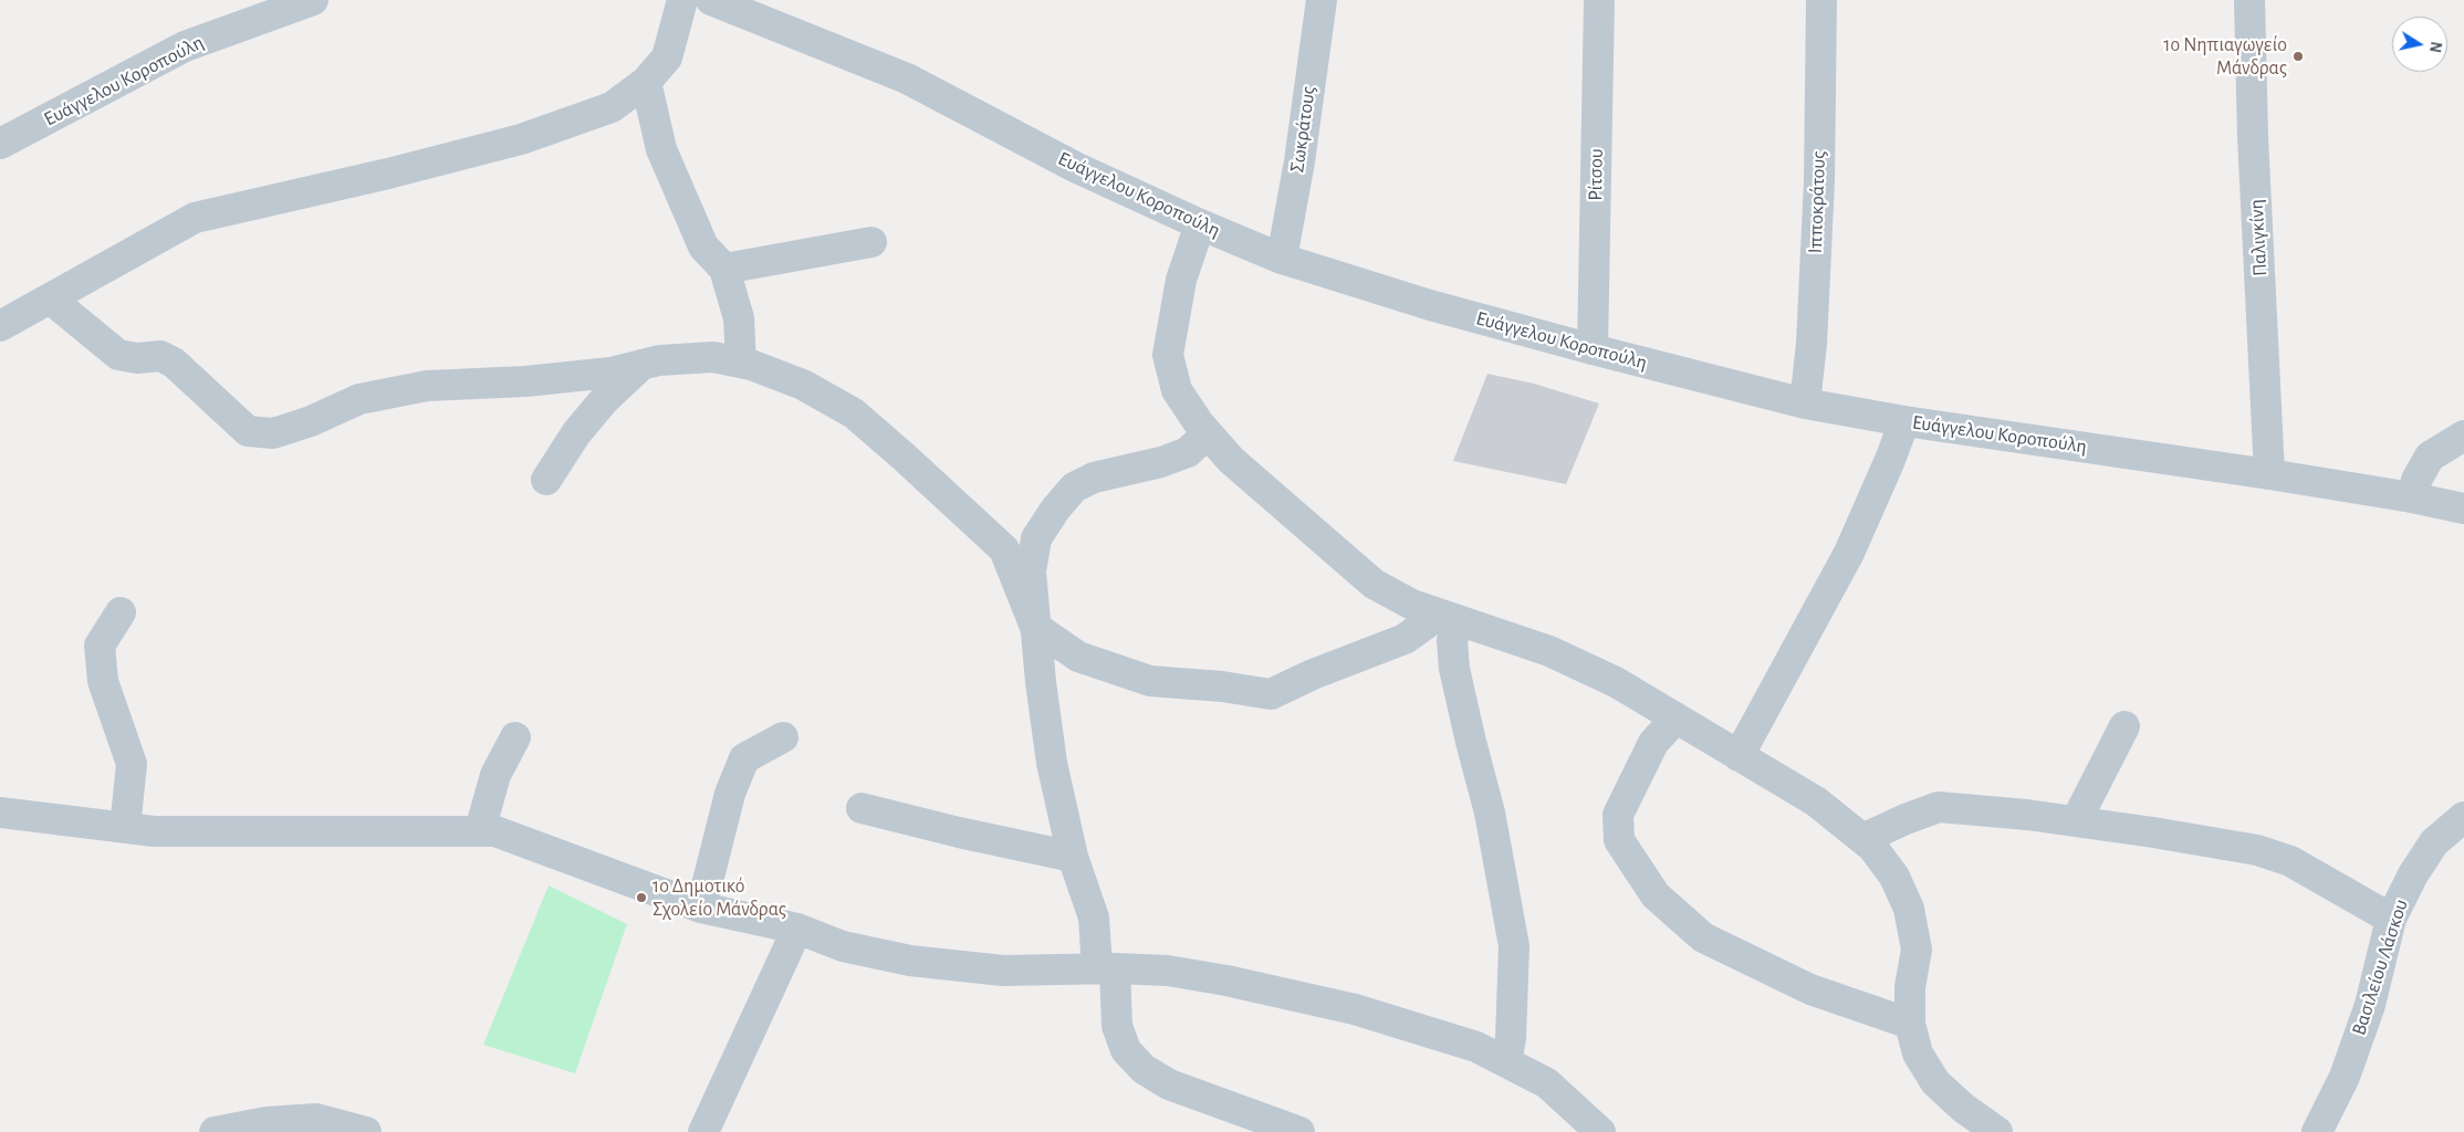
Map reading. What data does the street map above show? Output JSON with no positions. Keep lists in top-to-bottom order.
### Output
{
  "streets": {
    "street": [
      "Ευάγγελου Κοροπούλη",
      "Σωκράτους",
      "Ρίτσου",
      "Ιπποκράτους",
      "Παλιγκίνη",
      "Βασιλείου Λάσκου"
    ]
  },
  "crossings": [
    ["Ευάγγελου Κοροπούλη", "Σωκράτους"],
    ["Ευάγγελου Κοροπούλη", "Ρίτσου"],
    ["Ευάγγελου Κοροπούλη", "Ιπποκράτους"],
    ["Ευάγγελου Κοροπούλη", "Παλιγκίνη"]
  ],
  "places": ["1ο Νηπιαγωγείο Μάνδρας", "1ο Δημοτικό Σχολείο Μάνδρας"],
  "north": "right"
}
